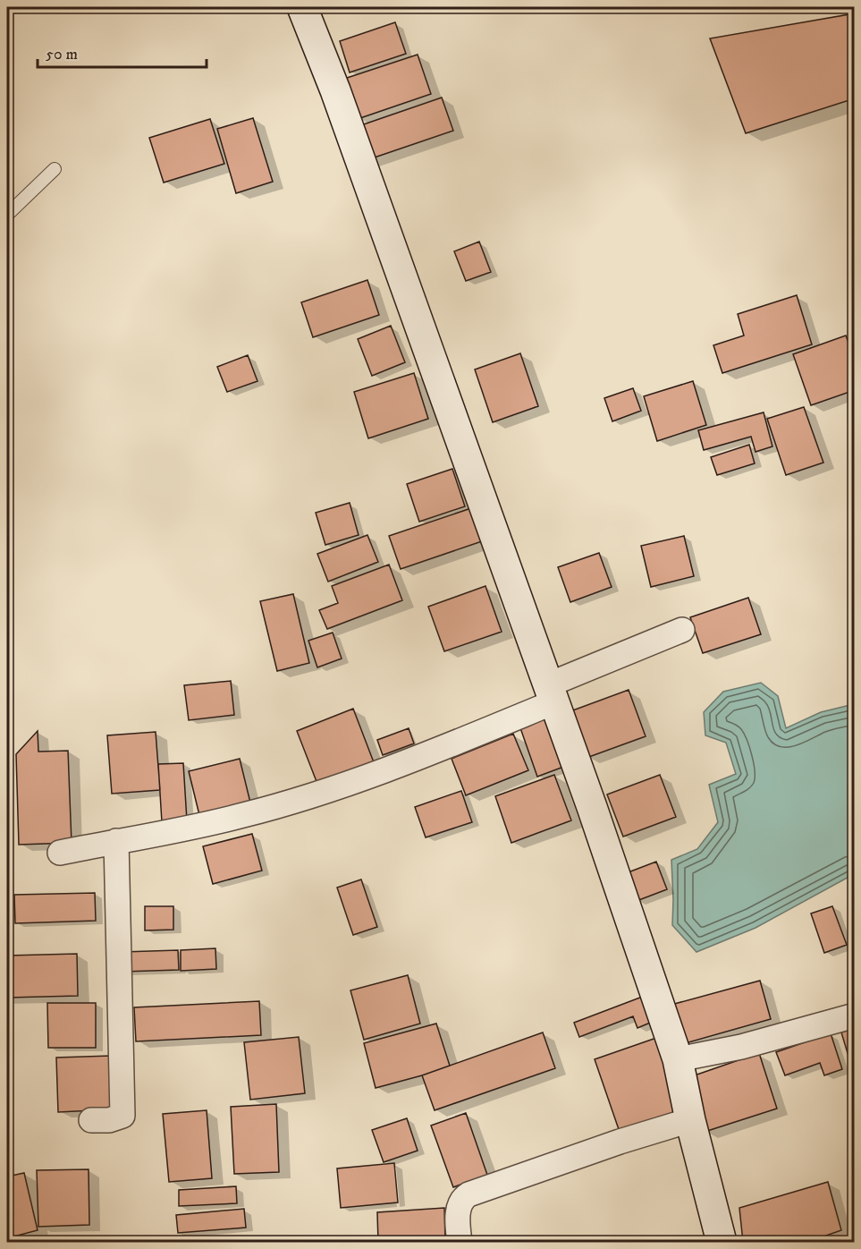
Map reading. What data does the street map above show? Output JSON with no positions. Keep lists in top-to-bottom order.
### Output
{
  "scale_bar": "50 m"
}
